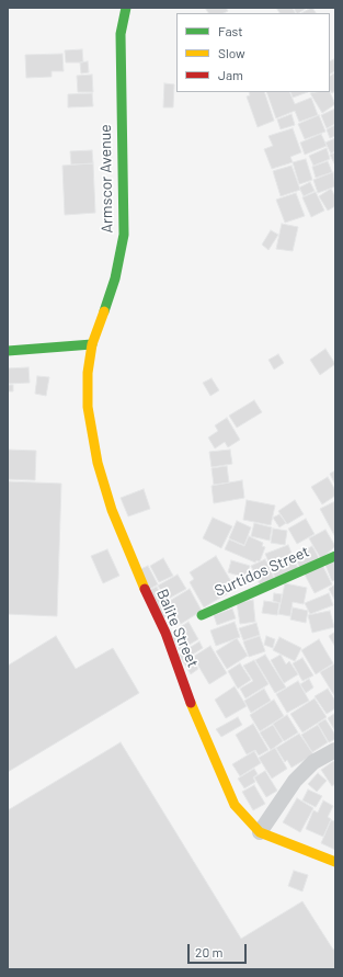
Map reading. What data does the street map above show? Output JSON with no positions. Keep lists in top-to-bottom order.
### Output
{
  "streets": {
    "main road": ["Armscor Avenue", "Surtidos Street", "Balite Street"]
  },
  "crossings": [
    ["Armscor Avenue", "Balite Street"]
  ],
  "legend": ["Fast", "Slow", "Jam"],
  "scale_bar": "20 m"
}
